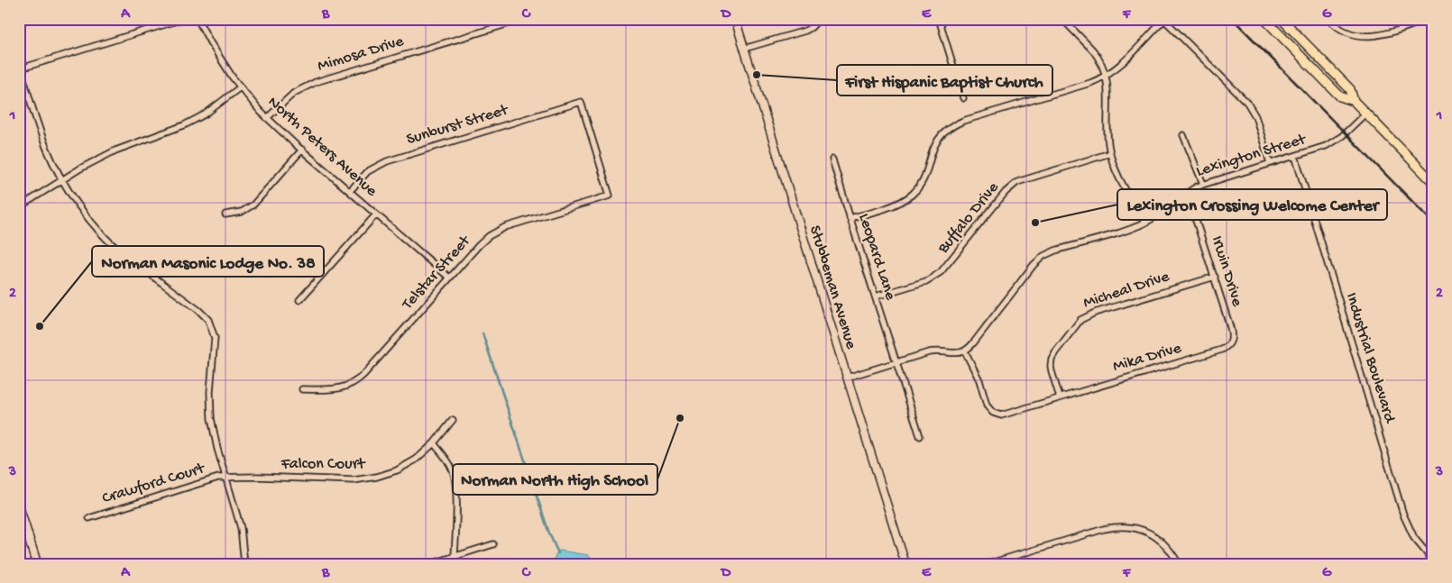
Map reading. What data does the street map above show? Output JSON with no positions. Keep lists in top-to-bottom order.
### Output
{
  "streets": {
    "street": [
      "Mimosa Drive",
      "Sunburst Street",
      "North Peters Avenue",
      "Lexington Street",
      "Buffalo Drive",
      "Leopard Lane",
      "Irwin Drive",
      "Telstar Street",
      "Stubbeman Avenue",
      "Micheal Drive",
      "Mika Drive",
      "Industrial Boulevard",
      "Falcon Court",
      "Crawford Court"
    ]
  },
  "crossings": [
    ["Mimosa Drive", "North Peters Avenue"],
    ["Sunburst Street", "North Peters Avenue"],
    ["Sunburst Street", "Telstar Street"],
    ["North Peters Avenue", "Telstar Street"],
    ["Lexington Street", "Irwin Drive"],
    ["Lexington Street", "Mika Drive"],
    ["Lexington Street", "Industrial Boulevard"],
    ["Buffalo Drive", "Leopard Lane"],
    ["Irwin Drive", "Micheal Drive"],
    ["Irwin Drive", "Mika Drive"],
    ["Micheal Drive", "Mika Drive"],
    ["Falcon Court", "Crawford Court"]
  ],
  "places": [
    "First Hispanic Baptist Church",
    "Lexington Crossing Welcome Center",
    "Norman Masonic Lodge No. 38",
    "Norman North High School"
  ],
  "grid": {
    "columns": [
      "A",
      "B",
      "C",
      "D",
      "E",
      "F",
      "G"
    ],
    "rows": ["1", "2", "3"]
  }
}
